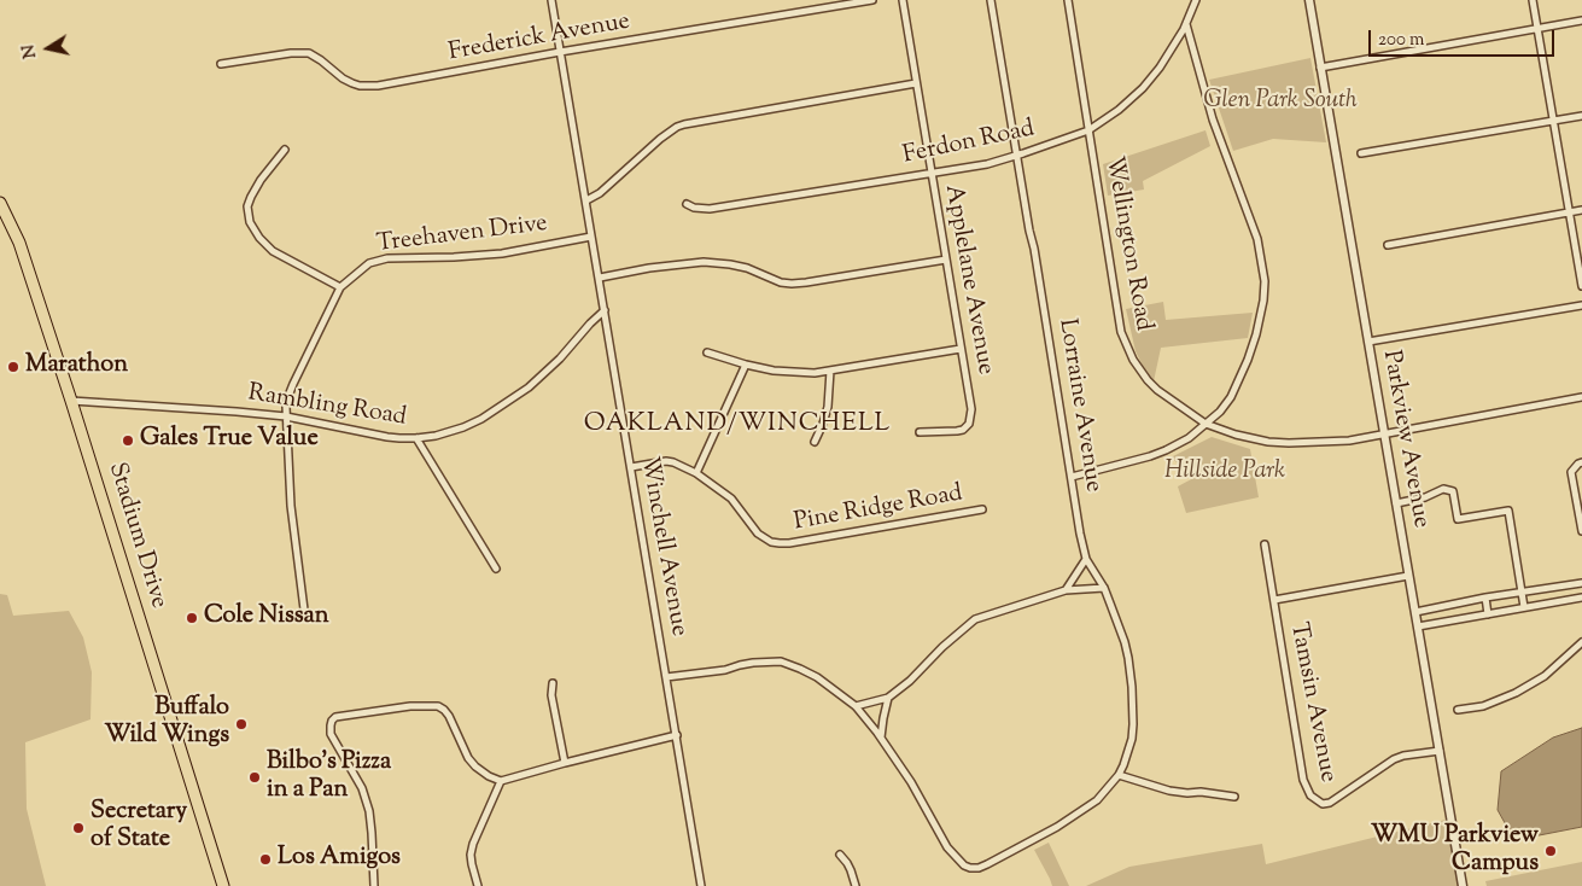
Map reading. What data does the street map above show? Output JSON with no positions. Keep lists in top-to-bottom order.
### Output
{
  "streets": {
    "main road": ["Stadium Drive"],
    "street": [
      "Frederick Avenue",
      "Ferdon Road",
      "Treehaven Drive",
      "Wellington Road",
      "Applelane Avenue",
      "Lorraine Avenue",
      "Rambling Road",
      "Parkview Avenue",
      "Pine Ridge Road",
      "Winchell Avenue",
      "Tamsin Avenue"
    ]
  },
  "crossings": [
    ["Frederick Avenue", "Winchell Avenue"],
    ["Ferdon Road", "Wellington Road"],
    ["Ferdon Road", "Applelane Avenue"],
    ["Ferdon Road", "Lorraine Avenue"],
    ["Treehaven Drive", "Rambling Road"],
    ["Treehaven Drive", "Winchell Avenue"],
    ["Wellington Road", "Parkview Avenue"],
    ["Rambling Road", "Stadium Drive"],
    ["Rambling Road", "Winchell Avenue"],
    ["Parkview Avenue", "Tamsin Avenue"],
    ["Pine Ridge Road", "Winchell Avenue"]
  ],
  "districts": ["OAKLAND/WINCHELL"],
  "parks": ["Glen Park South", "Hillside Park"],
  "places": [
    "Marathon",
    "Gales True Value",
    "Cole Nissan",
    "Buffalo Wild Wings",
    "Bilbo's Pizza in a Pan",
    "Secretary of State",
    "WMU Parkview Campus",
    "Los Amigos"
  ],
  "scale_bar": "200 m",
  "north": "left"
}
